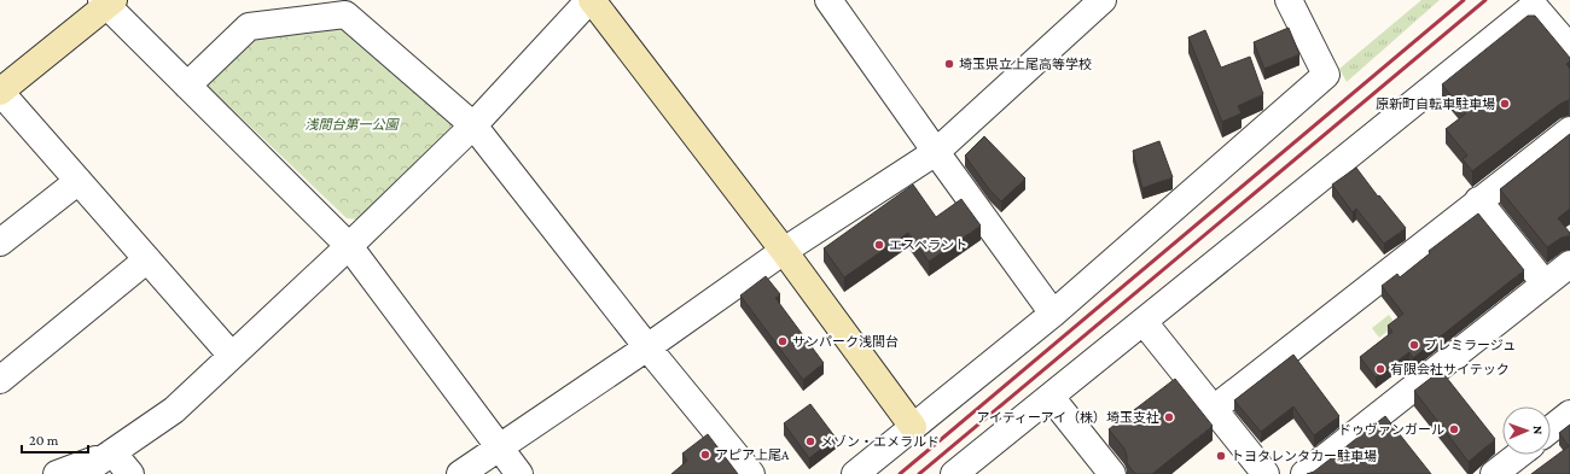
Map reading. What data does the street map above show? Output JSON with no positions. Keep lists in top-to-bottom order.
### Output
{
  "parks": ["浅間台第一公園"],
  "places": [
    "埼玉県立上尾高等学校",
    "原新町自転車駐車場",
    "エスペラント",
    "サンパーク浅間台",
    "プレミラージュ",
    "有限会社サイテック",
    "アイティーアイ（株）埼玉支社",
    "ドゥヴァンガール",
    "メゾン・エメラルド",
    "アピア上尾A",
    "トヨタレンタカー駐車場"
  ],
  "scale_bar": "20 m",
  "north": "right"
}
